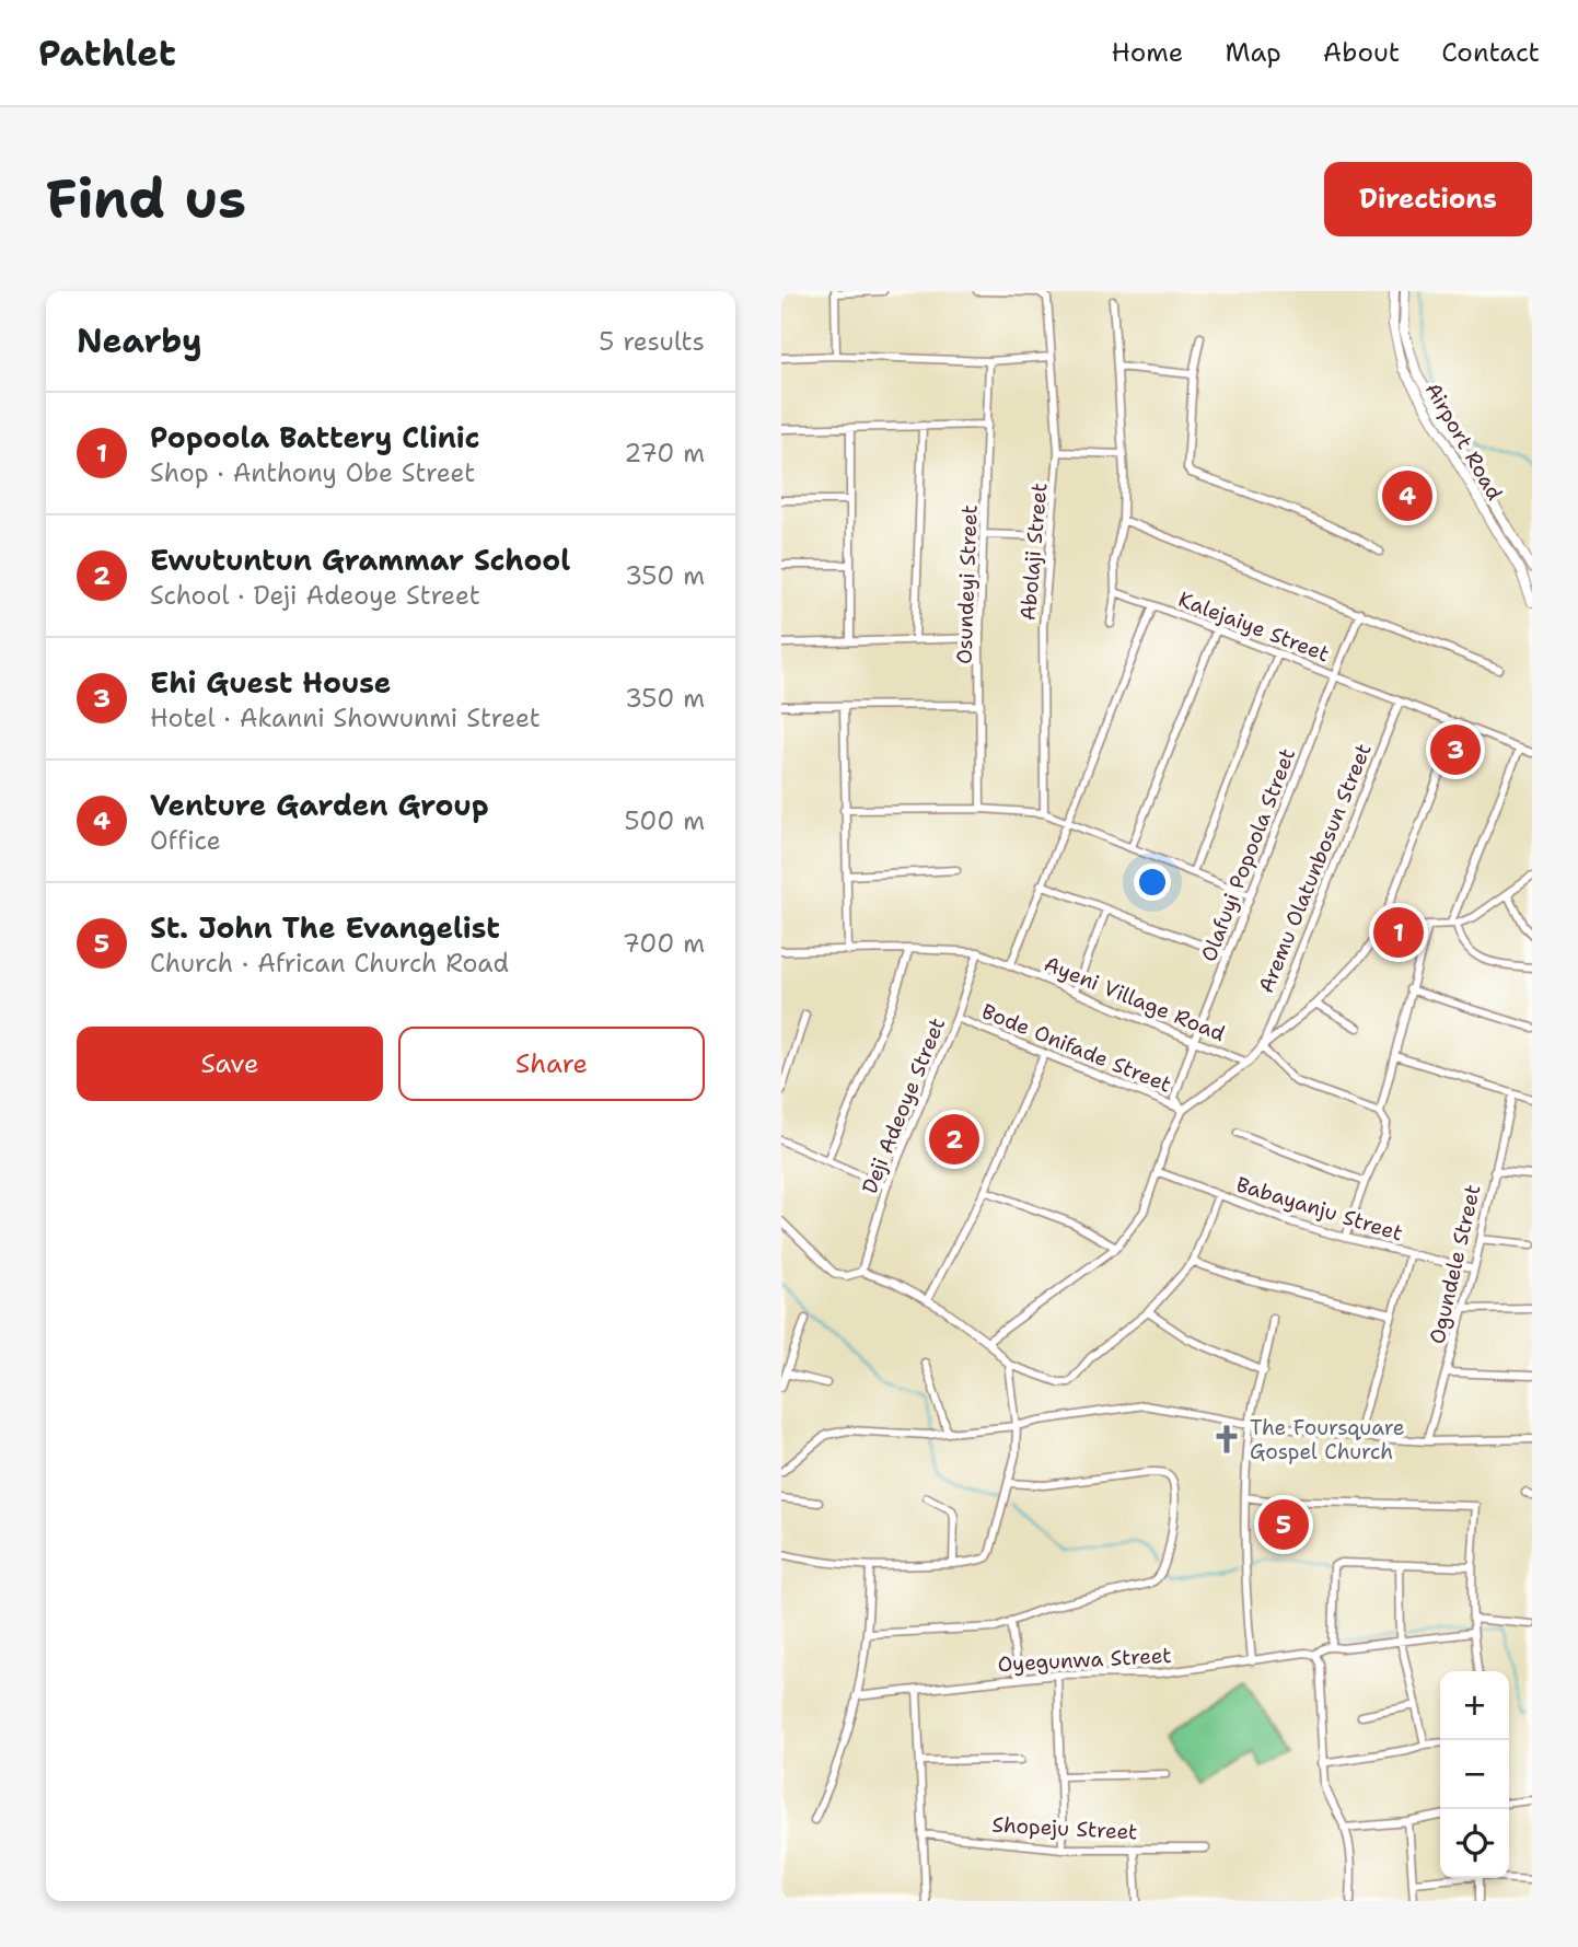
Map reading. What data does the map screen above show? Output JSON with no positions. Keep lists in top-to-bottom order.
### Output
{
  "streets": {
    "main road": ["Airport Road"],
    "street": [
      "Abolaji Street",
      "Osundeyi Street",
      "Kalejaiye Street",
      "Olafuyi Popoola Street",
      "Aremu Olatunbosun Street",
      "Ayeni Village Road",
      "Bode Onifade Street",
      "Deji Adeoye Street",
      "Babayanju Street",
      "Ogundele Street",
      "Oyegunwa Street",
      "Shopeju Street"
    ]
  },
  "crossings": [
    ["Kalejaiye Street", "Olafuyi Popoola Street"],
    ["Kalejaiye Street", "Aremu Olatunbosun Street"],
    ["Kalejaiye Street", "Ayeni Village Road"],
    ["Olafuyi Popoola Street", "Ayeni Village Road"],
    ["Olafuyi Popoola Street", "Bode Onifade Street"],
    ["Ayeni Village Road", "Deji Adeoye Street"],
    ["Bode Onifade Street", "Deji Adeoye Street"],
    ["Babayanju Street", "Ogundele Street"]
  ],
  "places": {
    "church": ["The Foursquare Gospel Church"]
  },
  "page": {
    "header": "Pathlet",
    "nav": [
      "Home",
      "Map",
      "About",
      "Contact"
    ],
    "buttons": [
      "Directions",
      ["Save", "Share"]
    ],
    "title": "Find us",
    "heading": ["Nearby", "5 results"],
    "list": [
      {
        "mark": "1",
        "name": "Popoola Battery Clinic",
        "note": "Shop · Anthony Obe Street",
        "value": "270 m"
      },
      {
        "mark": "2",
        "name": "Ewutuntun Grammar School",
        "note": "School · Deji Adeoye Street",
        "value": "350 m"
      },
      {
        "mark": "3",
        "name": "Ehi Guest House",
        "note": "Hotel · Akanni Showunmi Street",
        "value": "350 m"
      },
      {
        "mark": "4",
        "name": "Venture Garden Group",
        "note": "Office",
        "value": "500 m"
      },
      {
        "mark": "5",
        "name": "St. John The Evangelist",
        "note": "Church · African Church Road",
        "value": "700 m"
      }
    ],
    "pins": [
      "4",
      "3",
      "1",
      "2",
      "5"
    ],
    "map_buttons": ["+", "−"]
  }
}
